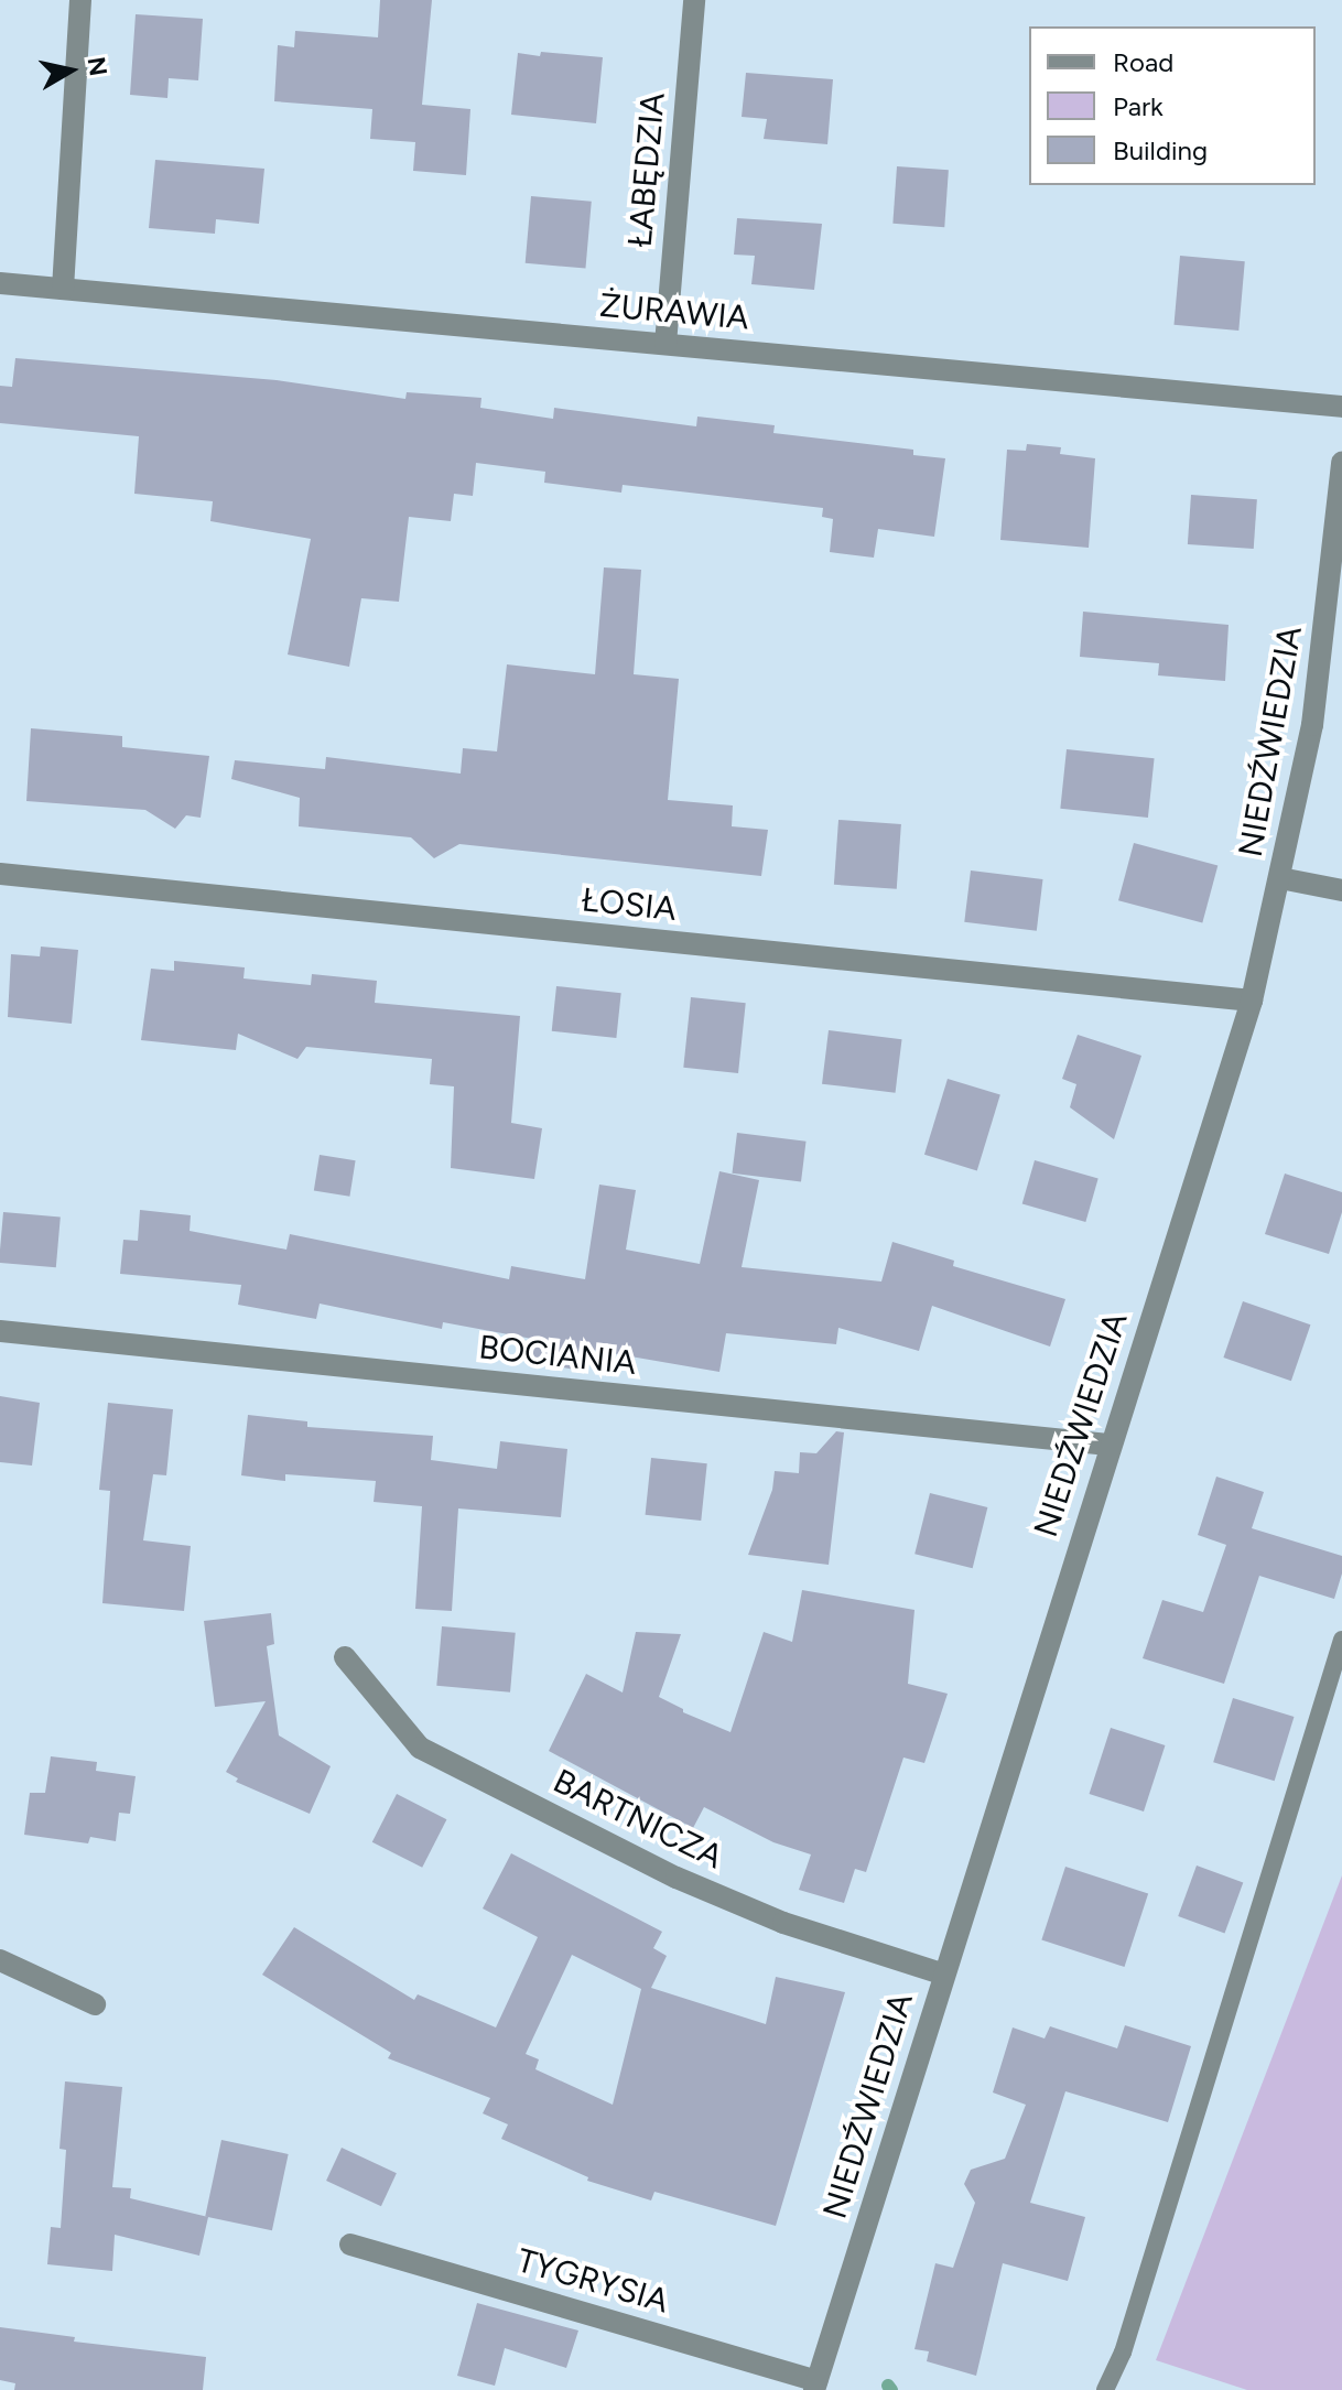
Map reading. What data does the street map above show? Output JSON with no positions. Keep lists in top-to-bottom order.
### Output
{
  "streets": {
    "street": [
      "ŁABĘDZIA",
      "ŻURAWIA",
      "NIEDŹWIEDZIA",
      "ŁOSIA",
      "BOCIANIA",
      "BARTNICZA",
      "TYGRYSIA"
    ]
  },
  "crossings": [
    ["ŁABĘDZIA", "ŻURAWIA"],
    ["NIEDŹWIEDZIA", "ŁOSIA"],
    ["NIEDŹWIEDZIA", "BOCIANIA"],
    ["NIEDŹWIEDZIA", "BARTNICZA"],
    ["NIEDŹWIEDZIA", "TYGRYSIA"]
  ],
  "legend": ["Road", "Park", "Building"],
  "north": "right"
}
